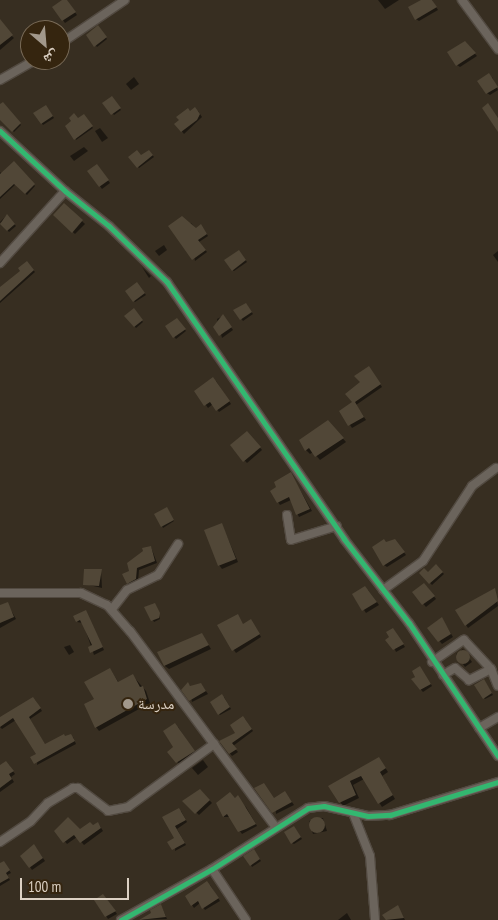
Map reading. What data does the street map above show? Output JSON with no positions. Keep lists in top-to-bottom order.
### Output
{
  "places": ["مدرسة"],
  "scale_bar": "100 m",
  "north": "bottom right"
}
